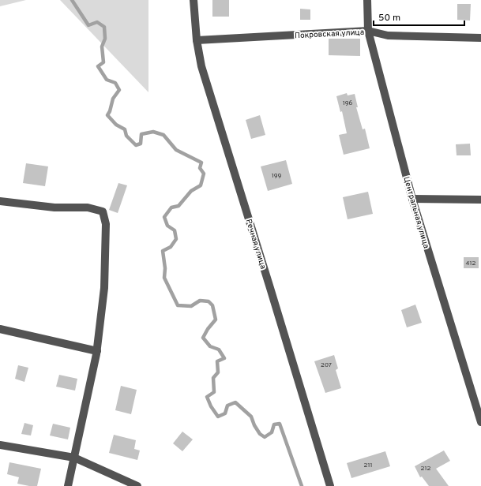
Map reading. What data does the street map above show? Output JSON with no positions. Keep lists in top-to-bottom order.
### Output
{
  "streets": {
    "street": ["Покровская улица", "Центральная улица", "Речная улица"]
  },
  "crossings": [
    ["Покровская улица", "Центральная улица"],
    ["Покровская улица", "Речная улица"]
  ],
  "house_numbers": [
    "196",
    "199",
    "412",
    "207",
    "211",
    "212"
  ],
  "scale_bar": "50 m"
}
